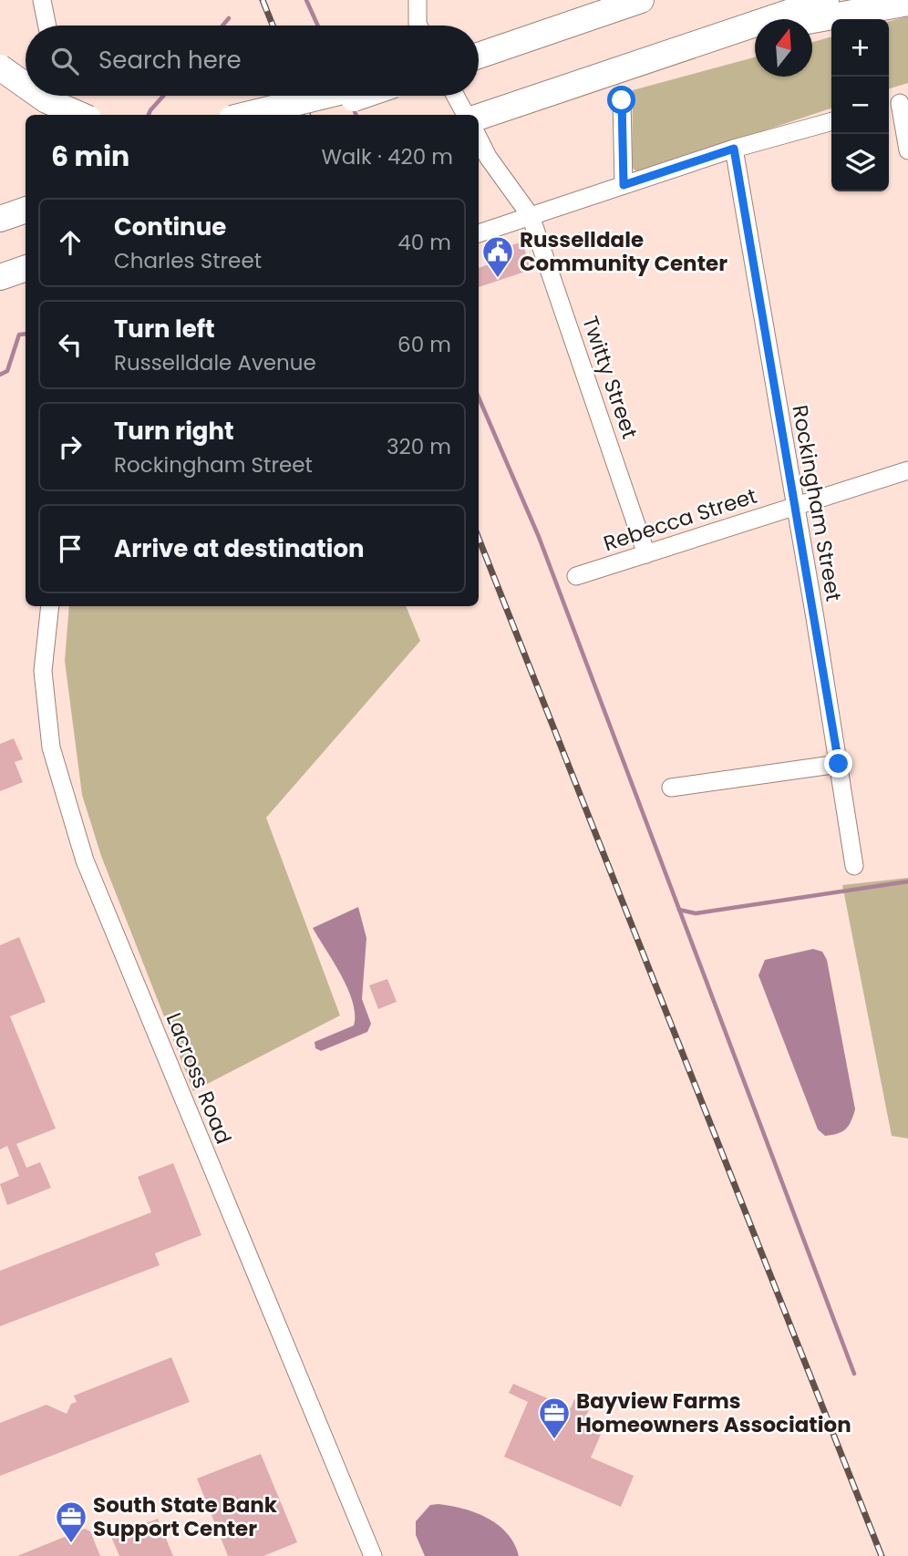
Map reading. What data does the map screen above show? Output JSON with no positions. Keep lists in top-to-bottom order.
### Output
{
  "streets": {
    "street": [
      "Twitty Street",
      "Rockingham Street",
      "Rebecca Street",
      "Lacross Road"
    ]
  },
  "crossings": [
    ["Twitty Street", "Rebecca Street"],
    ["Rockingham Street", "Rebecca Street"]
  ],
  "places": {
    "public building": ["Russelldale Community Center"],
    "office": ["Bayview Farms Homeowners Association", "South State Bank Support Center"]
  },
  "north": "top",
  "page": {
    "map_buttons": ["+", "−"],
    "search": "Search here",
    "heading": ["6 min", "Walk · 420 m"],
    "list": [
      ["Continue", "Charles Street", "40 m"],
      ["Turn left", "Russelldale Avenue", "60 m"],
      ["Turn right", "Rockingham Street", "320 m"],
      "Arrive at destination"
    ]
  }
}
